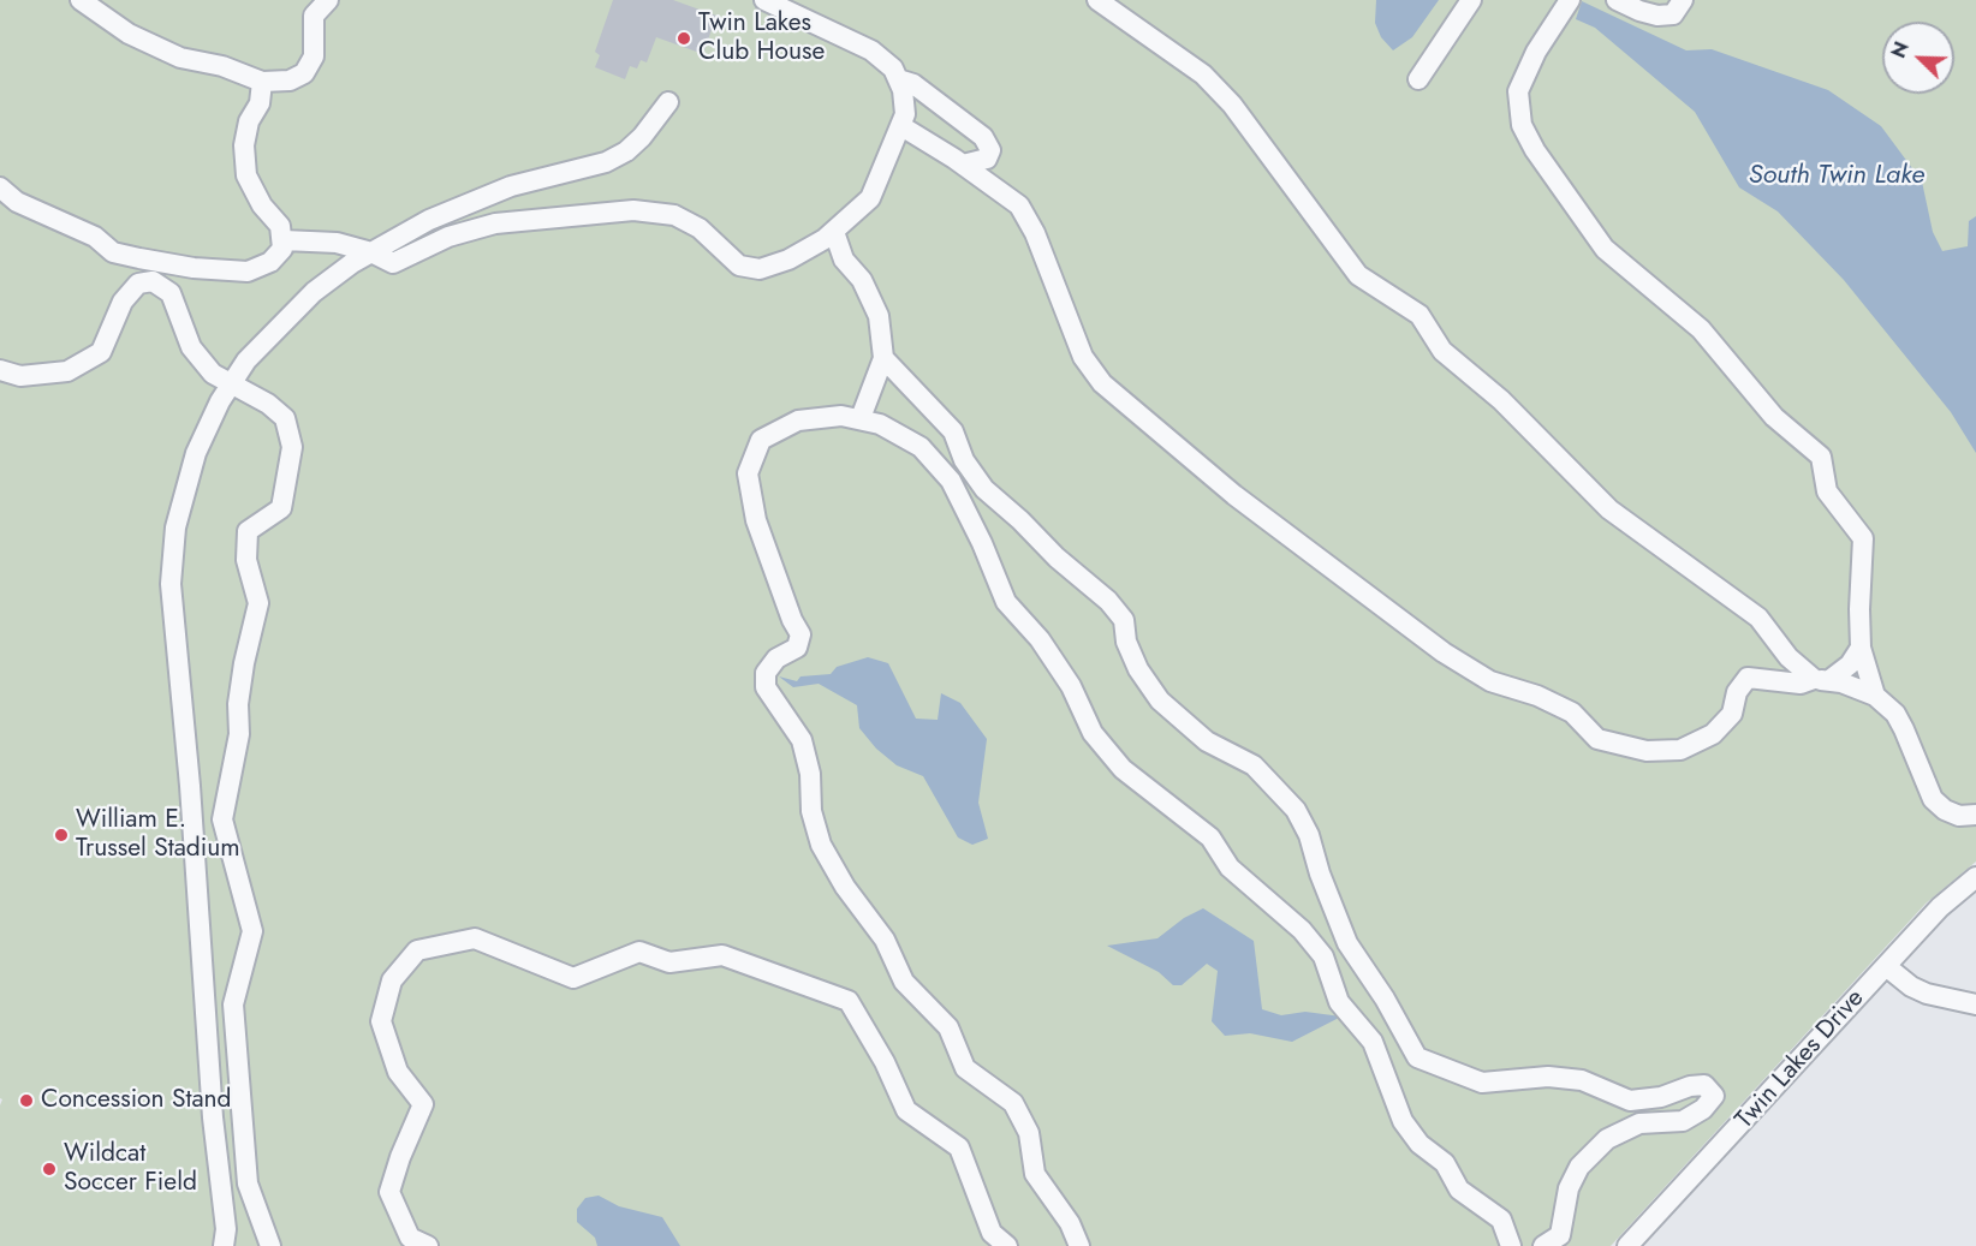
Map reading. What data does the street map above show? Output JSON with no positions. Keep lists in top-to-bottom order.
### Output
{
  "streets": {
    "street": ["Twin Lakes Drive"]
  },
  "water": ["South Twin Lake"],
  "places": [
    "Twin Lakes Club House",
    "William E. Trussel Stadium",
    "Concession Stand",
    "Wildcat Soccer Field"
  ],
  "north": "top left"
}
